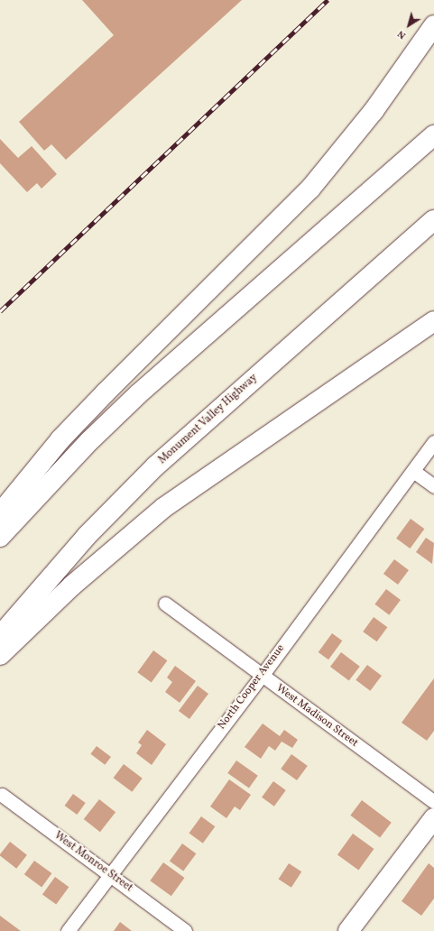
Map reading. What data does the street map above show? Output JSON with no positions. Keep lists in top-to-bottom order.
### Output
{
  "streets": {
    "main road": ["Monument Valley Highway"],
    "street": ["North Cooper Avenue", "West Madison Street", "West Monroe Street"]
  },
  "crossings": [
    ["North Cooper Avenue", "West Madison Street"],
    ["North Cooper Avenue", "West Monroe Street"]
  ],
  "north": "bottom left"
}
